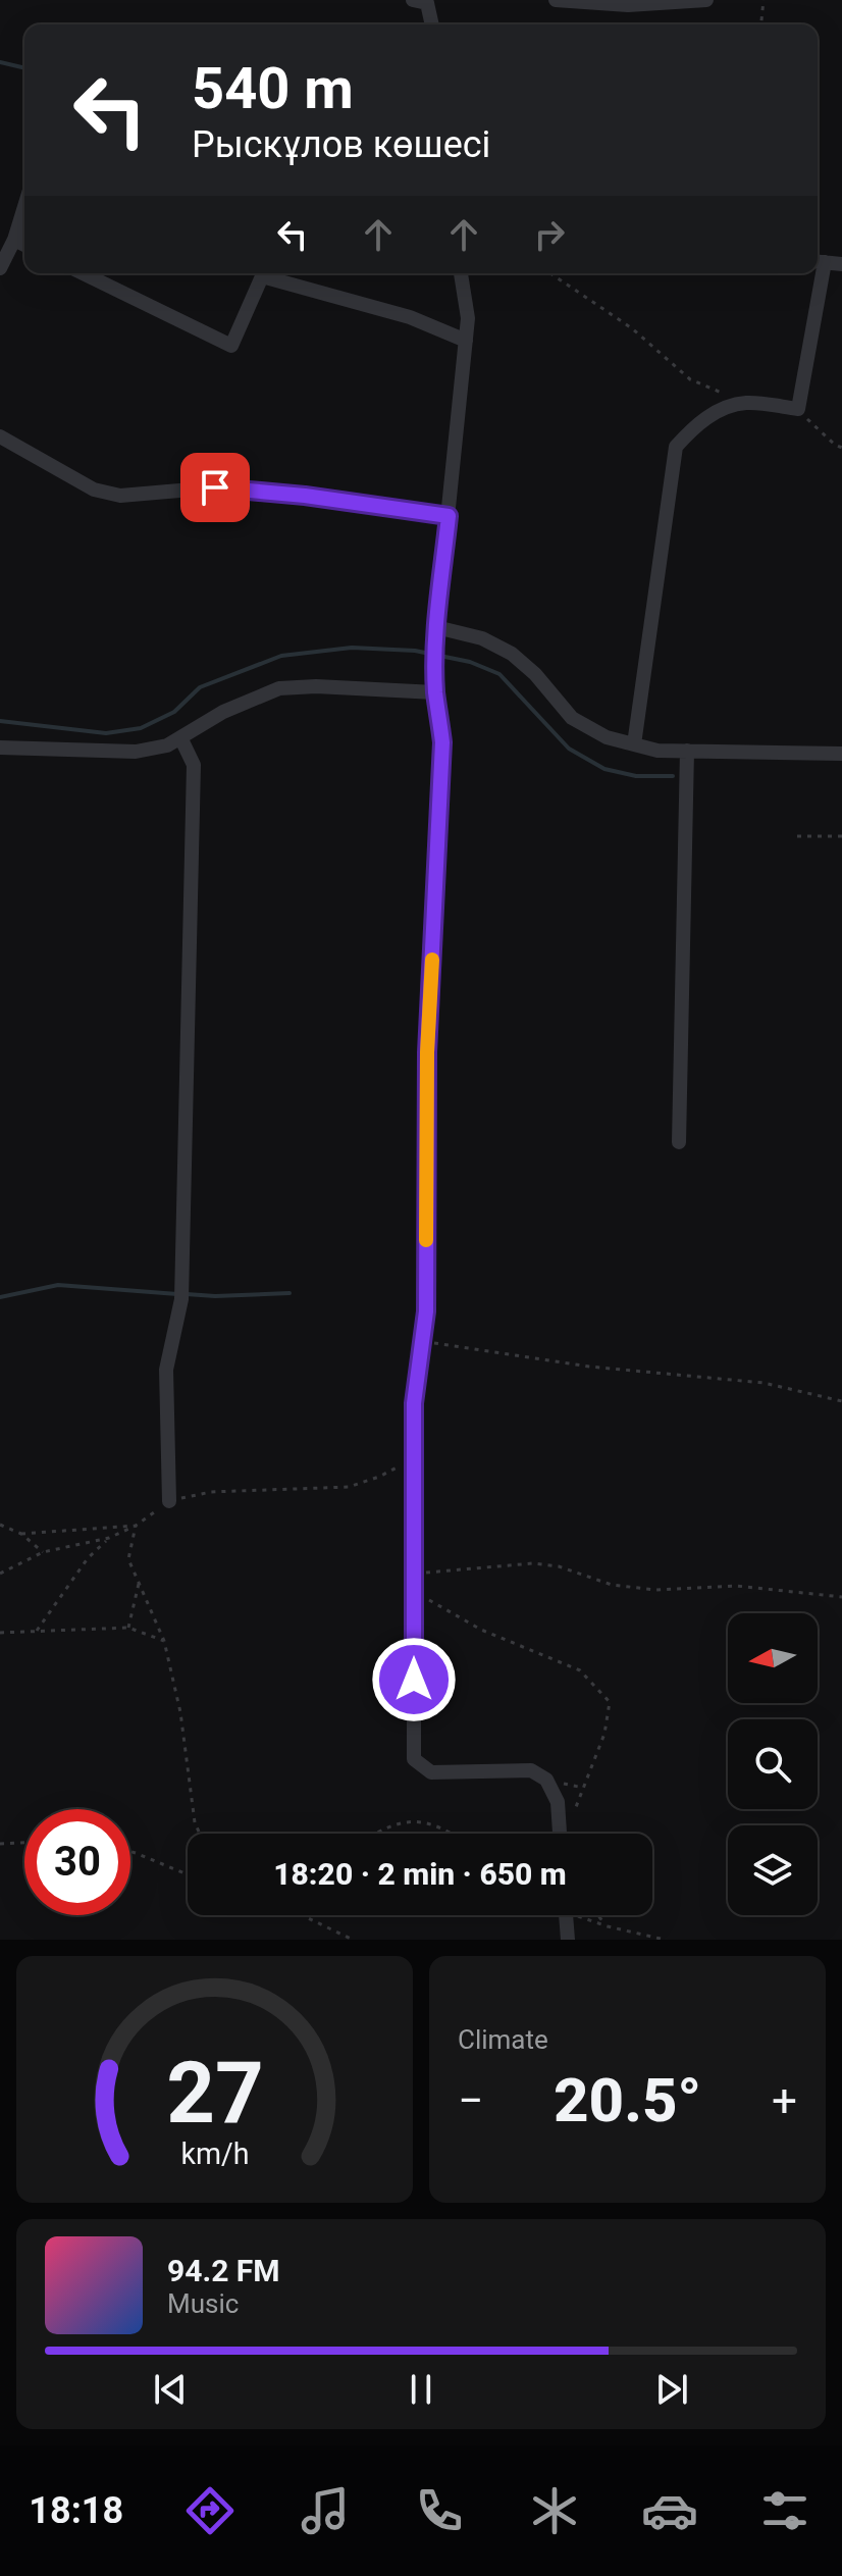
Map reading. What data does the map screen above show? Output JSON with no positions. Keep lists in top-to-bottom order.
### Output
{
  "north": "left",
  "page": {
    "turn": ["540 m", "Рыскұлов көшесі"],
    "limit": "30",
    "trip": "18:20 · 2 min · 650 m",
    "tile": "Climate",
    "heat": ["−", "20.5°", "+"],
    "song": ["94.2 FM", "Music"],
    "tabs": "18:18",
    "gauge": ["27", "km/h"]
  }
}
